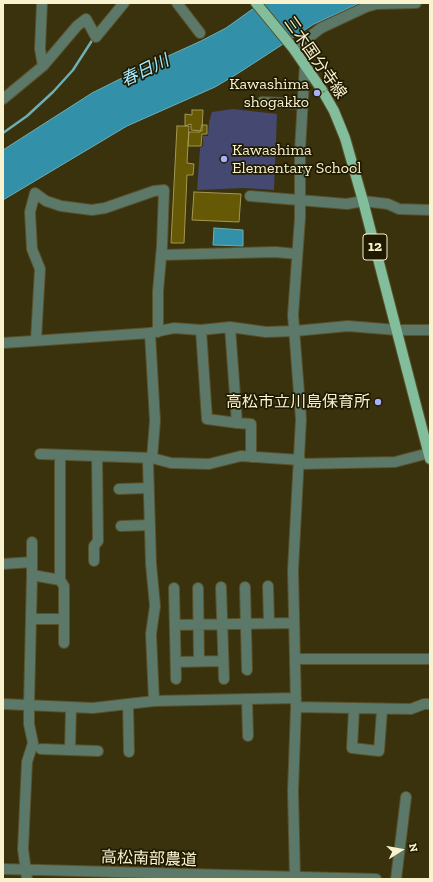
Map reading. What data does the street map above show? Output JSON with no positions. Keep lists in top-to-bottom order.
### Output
{
  "streets": {
    "main road": ["三木国分寺線", "12"],
    "street": ["高松南部農道"]
  },
  "water": ["春日川"],
  "places": ["Kawashima shogakko", "Kawashima Elementary School", "高松市立川島保育所"],
  "north": "right"
}
